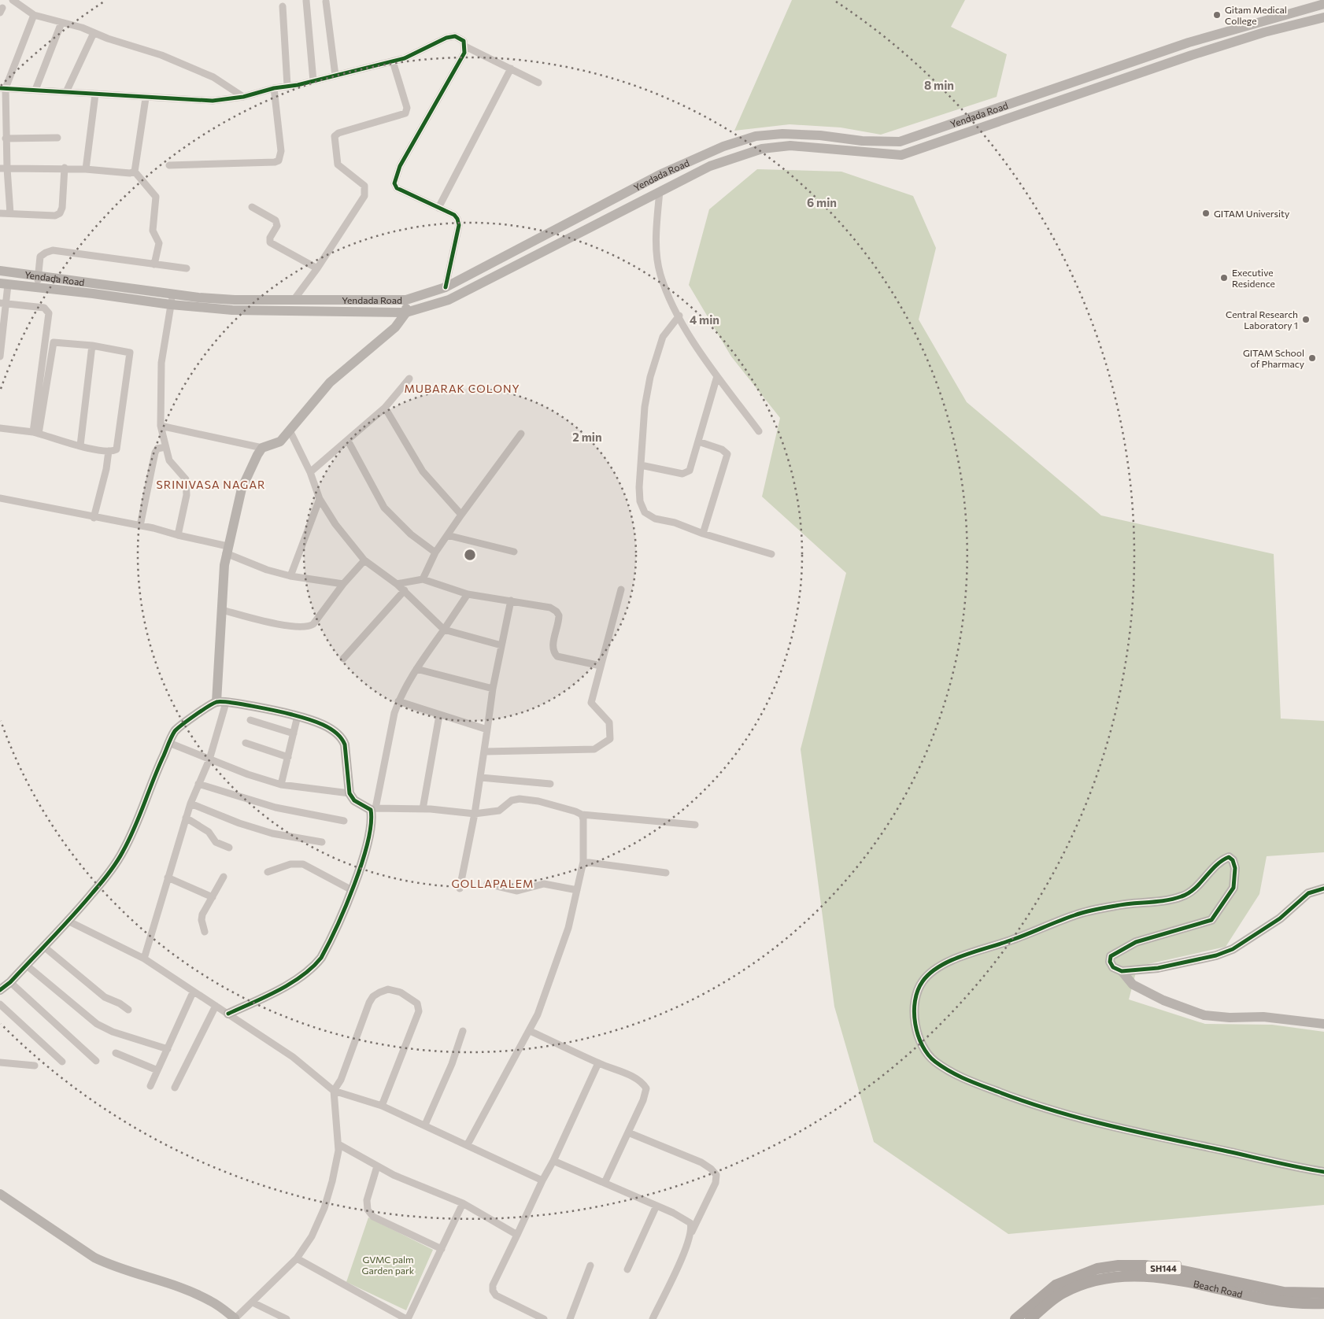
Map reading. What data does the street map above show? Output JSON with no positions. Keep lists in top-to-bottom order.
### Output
{
  "streets": {
    "main road": ["SH144", "Beach Road"],
    "street": ["Yendada Road"]
  },
  "crossings": [
    ["SH144", "Beach Road"]
  ],
  "districts": ["MUBARAK COLONY", "SRINIVASA NAGAR", "GOLLAPALEM"],
  "parks": ["GVMC palm Garden park"],
  "places": [
    "Gitam Medical College",
    "GITAM University",
    "Executive Residence",
    "Central Research Laboratory 1",
    "GITAM School of Pharmacy"
  ],
  "rings": [
    "8 min",
    "6 min",
    "4 min",
    "2 min"
  ]
}
